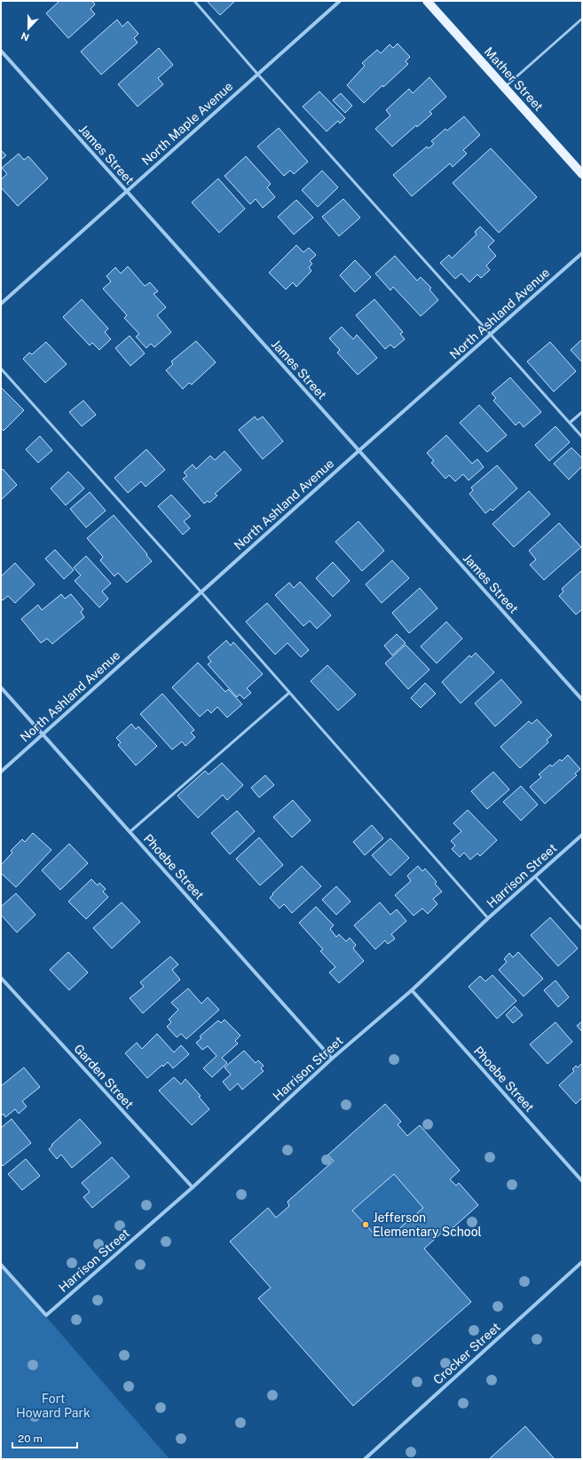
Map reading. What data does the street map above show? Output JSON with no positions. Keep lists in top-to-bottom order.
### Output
{
  "streets": {
    "main road": ["Mather Street"],
    "street": [
      "North Maple Avenue",
      "James Street",
      "North Ashland Avenue",
      "Phoebe Street",
      "Harrison Street",
      "Garden Street",
      "Crocker Street"
    ]
  },
  "crossings": [
    ["North Maple Avenue", "James Street"],
    ["James Street", "North Ashland Avenue"],
    ["North Ashland Avenue", "Phoebe Street"],
    ["Phoebe Street", "Harrison Street"],
    ["Harrison Street", "Garden Street"]
  ],
  "parks": ["Fort Howard Park"],
  "places": ["Jefferson Elementary School"],
  "scale_bar": "20 m",
  "north": "bottom"
}
